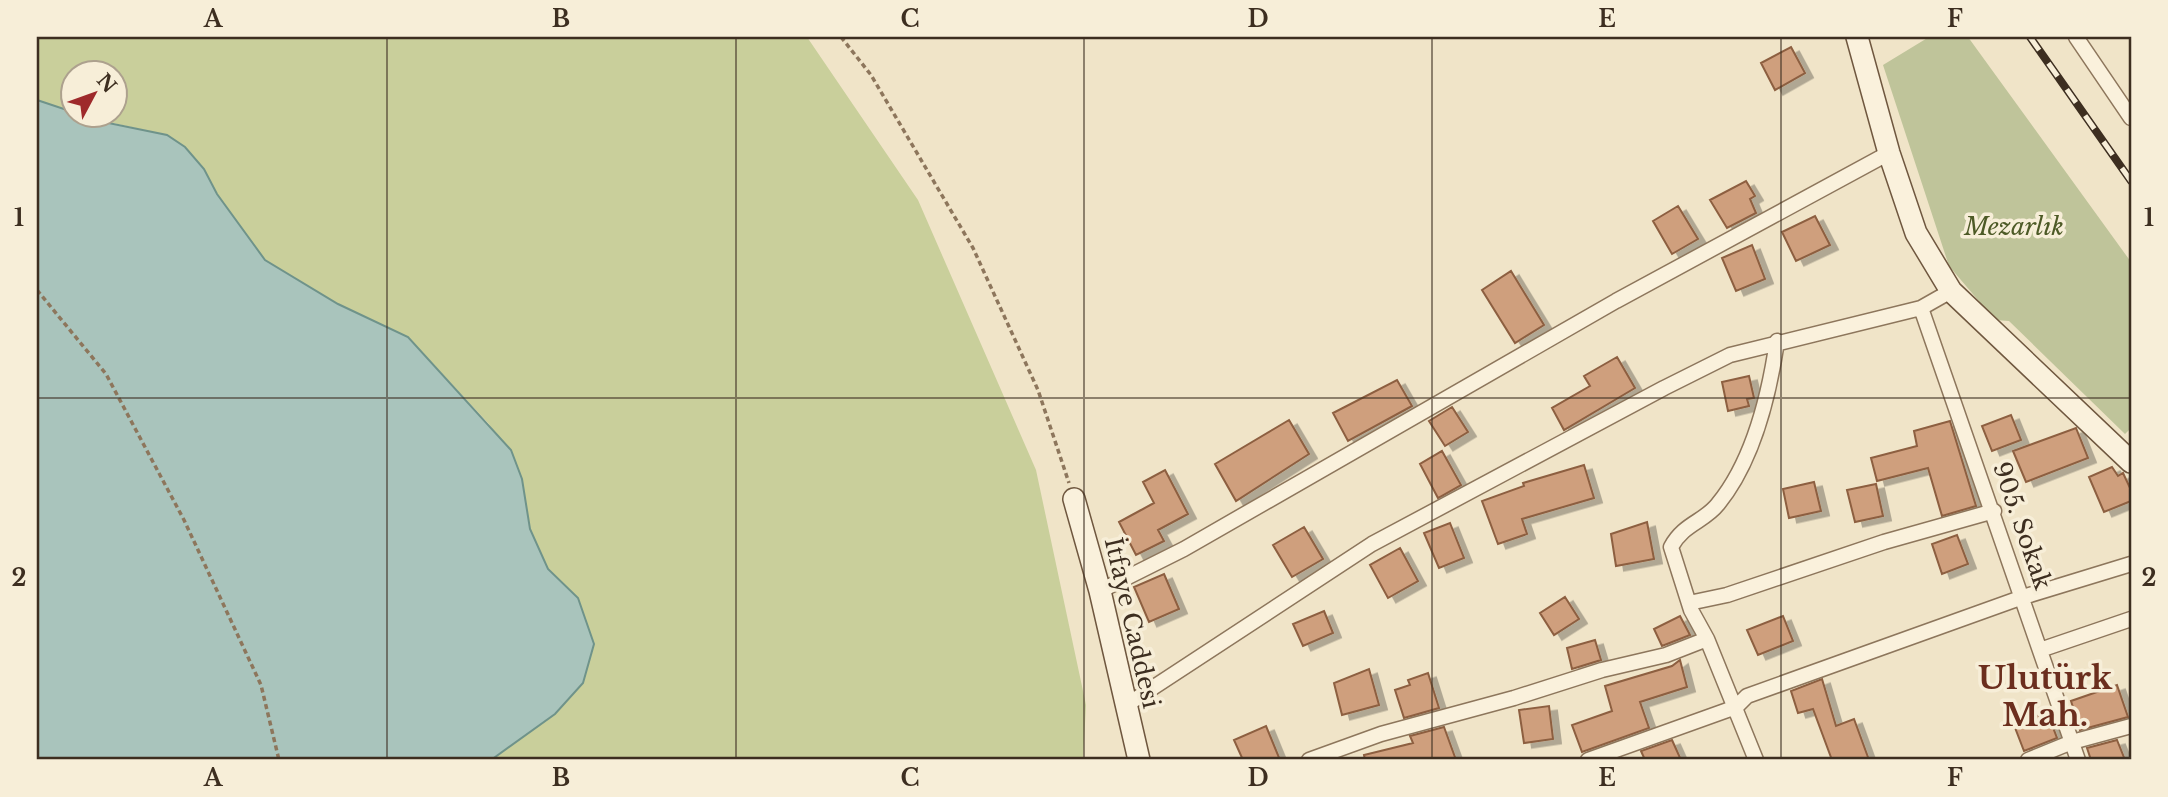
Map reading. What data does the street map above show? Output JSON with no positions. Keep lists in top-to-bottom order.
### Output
{
  "streets": {
    "street": ["905. Sokak", "İtfaye Caddesi"]
  },
  "districts": ["Ulutürk Mah."],
  "parks": ["Mezarlık"],
  "north": "top right",
  "grid": {
    "columns": [
      "A",
      "B",
      "C",
      "D",
      "E",
      "F"
    ],
    "rows": ["1", "2"]
  }
}
